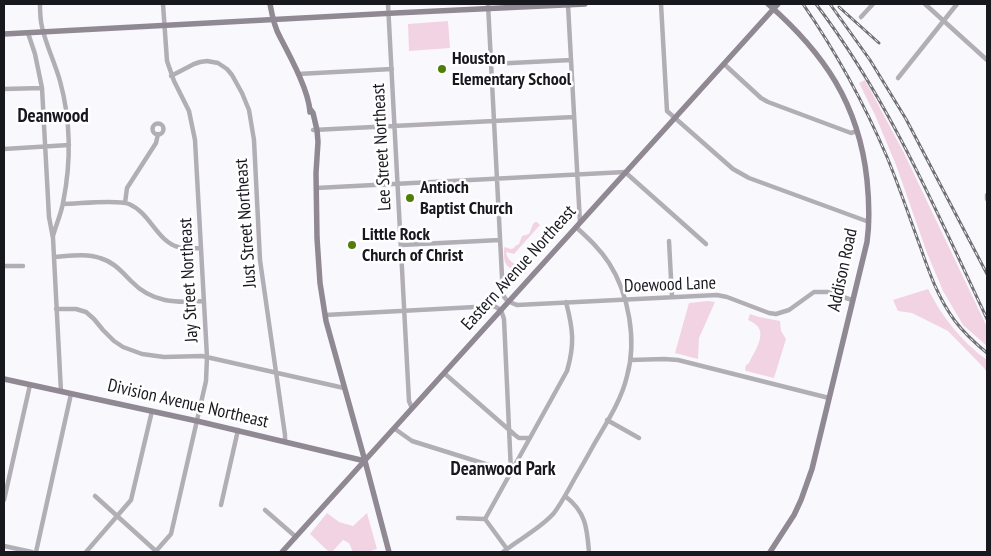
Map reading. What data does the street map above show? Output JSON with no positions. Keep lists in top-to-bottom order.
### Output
{
  "streets": {
    "street": [
      "Lee Street Northeast",
      "Just Street Northeast",
      "Eastern Avenue Northeast",
      "Addison Road",
      "Jay Street Northeast",
      "Doewood Lane",
      "Division Avenue Northeast"
    ]
  },
  "crossings": [
    ["Lee Street Northeast", "Eastern Avenue Northeast"],
    ["Just Street Northeast", "Jay Street Northeast"],
    ["Just Street Northeast", "Division Avenue Northeast"],
    ["Eastern Avenue Northeast", "Addison Road"],
    ["Eastern Avenue Northeast", "Doewood Lane"],
    ["Eastern Avenue Northeast", "Division Avenue Northeast"],
    ["Addison Road", "Doewood Lane"],
    ["Jay Street Northeast", "Division Avenue Northeast"]
  ],
  "districts": ["Deanwood", "Deanwood Park"],
  "places": ["Houston Elementary School", "Antioch Baptist Church", "Little Rock Church of Christ"]
}
